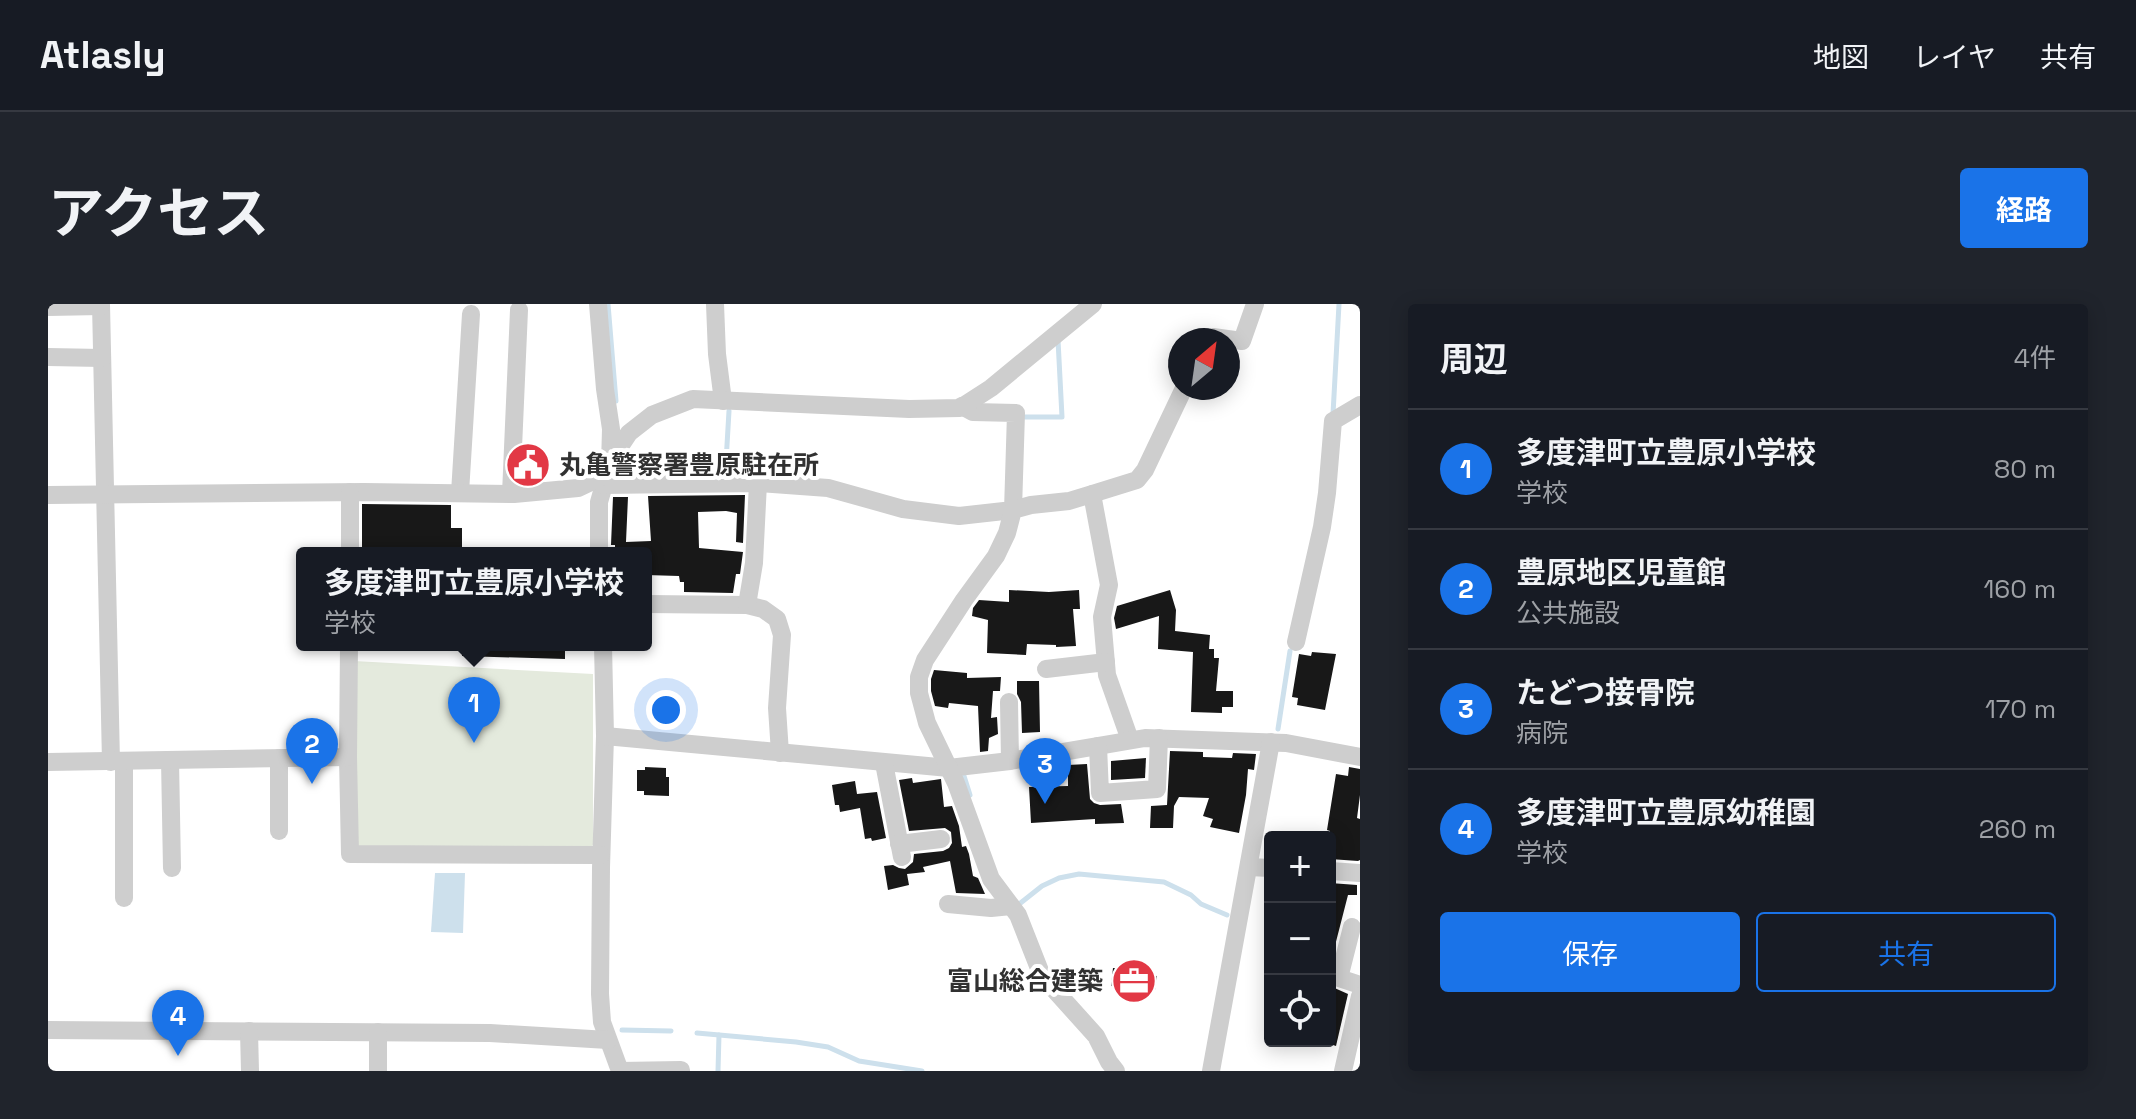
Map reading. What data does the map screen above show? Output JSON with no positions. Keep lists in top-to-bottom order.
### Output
{
  "places": {
    "public building": ["丸亀警察署豊原駐在所"],
    "office": ["富山総合建築"]
  },
  "north": "top right",
  "page": {
    "header": "Atlasly",
    "nav": ["地図", "レイヤ", "共有"],
    "title": "アクセス",
    "buttons": [
      "経路",
      ["保存", "共有"]
    ],
    "heading": ["周辺", "4件"],
    "list": [
      {
        "mark": "1",
        "name": "多度津町立豊原小学校",
        "note": "学校",
        "value": "80 m"
      },
      {
        "mark": "2",
        "name": "豊原地区児童館",
        "note": "公共施設",
        "value": "160 m"
      },
      {
        "mark": "3",
        "name": "たどつ接骨院",
        "note": "病院",
        "value": "170 m"
      },
      {
        "mark": "4",
        "name": "多度津町立豊原幼稚園",
        "note": "学校",
        "value": "260 m"
      }
    ],
    "popup": ["多度津町立豊原小学校", "学校"],
    "pins": [
      "1",
      "2",
      "3",
      "4"
    ],
    "map_buttons": ["+", "−"]
  }
}
